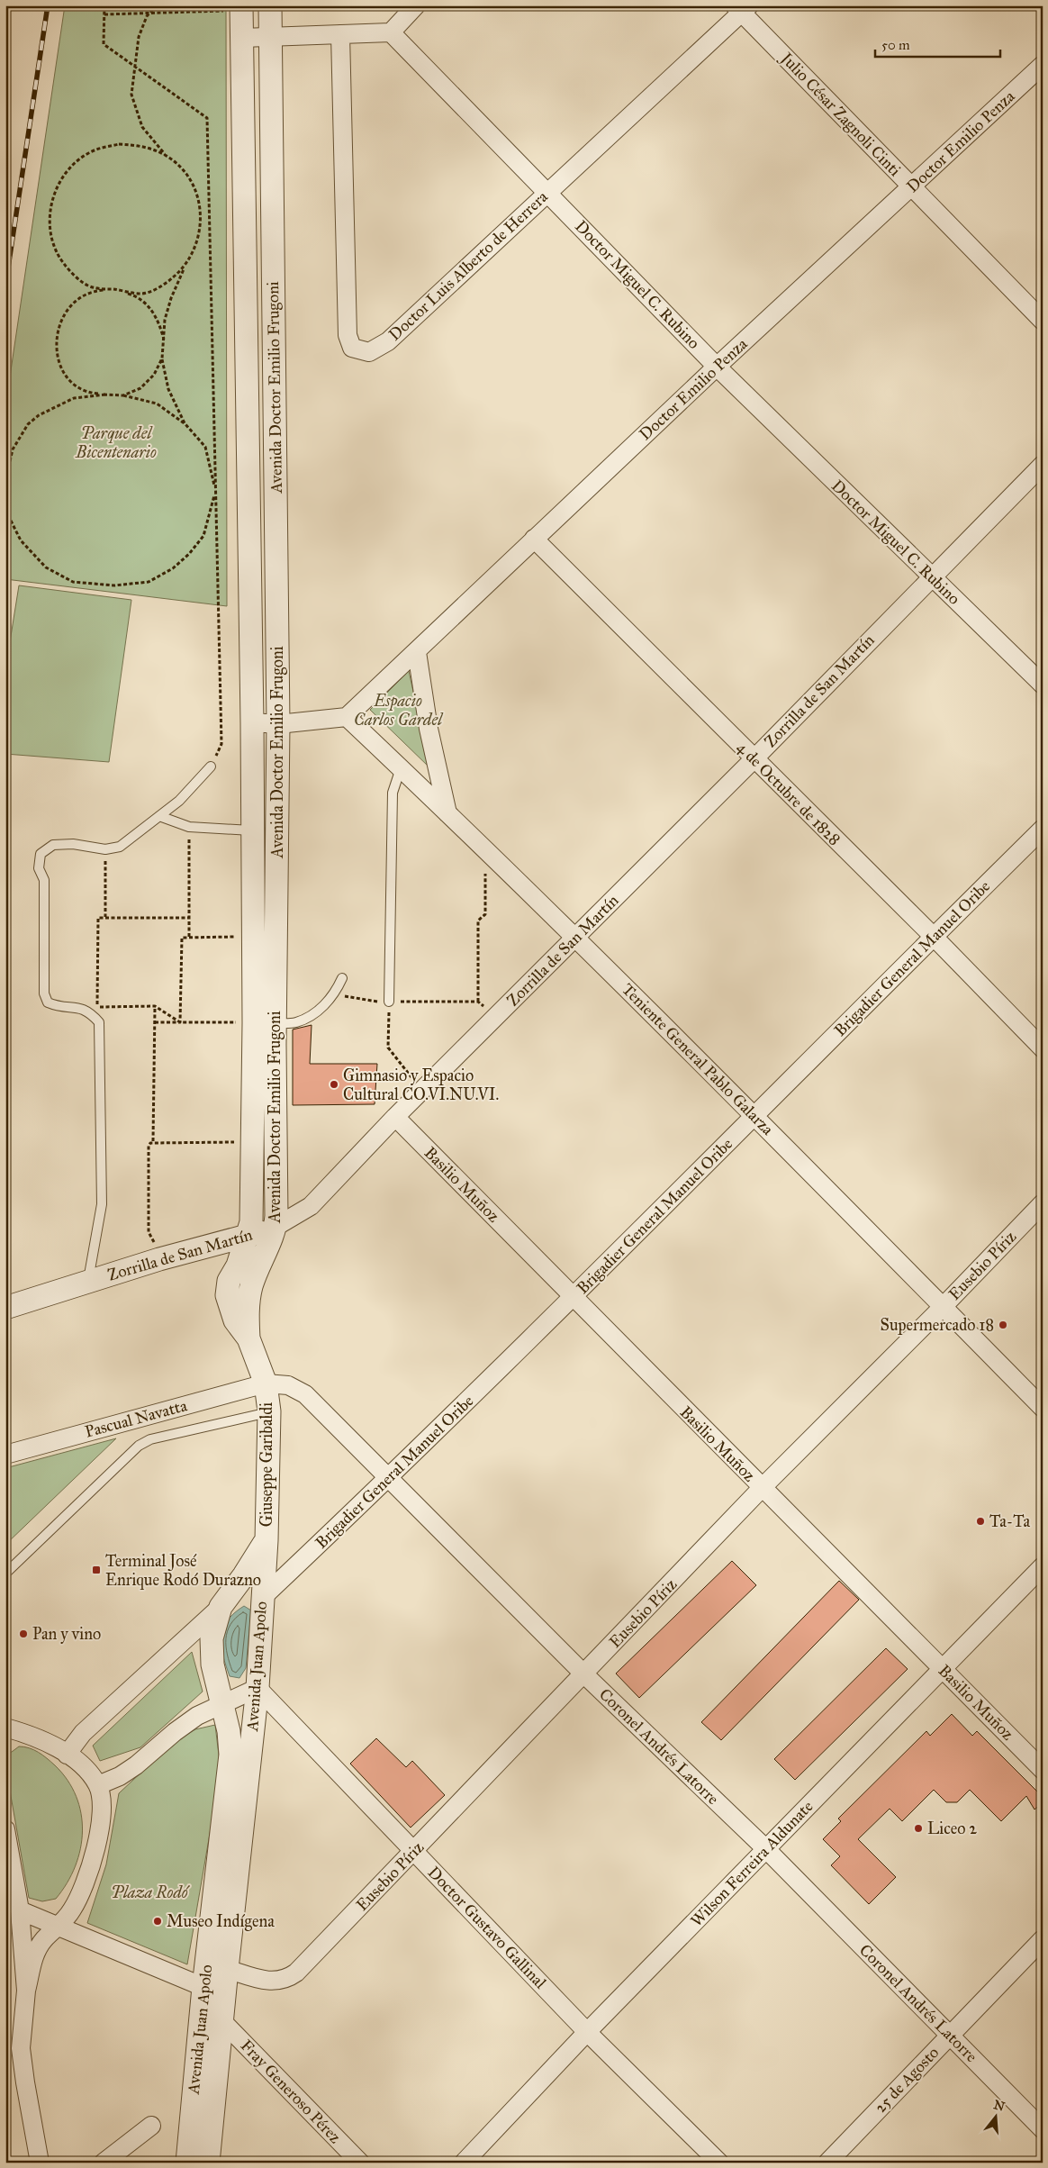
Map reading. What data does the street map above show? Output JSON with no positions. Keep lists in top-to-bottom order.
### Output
{
  "streets": {
    "street": [
      "Julio César Zagnoli Cinti",
      "Doctor Emilio Penza",
      "Doctor Luis Alberto de Herrera",
      "Doctor Miguel C. Rubino",
      "Avenida Doctor Emilio Frugoni",
      "Zorrilla de San Martín",
      "4 de Octubre de 1828",
      "Brigadier General Manuel Oribe",
      "Teniente General Pablo Galarza",
      "Basilio Muñoz",
      "Eusebio Píriz",
      "Pascual Navatta",
      "Giuseppe Garibaldi",
      "Avenida Juan Apolo",
      "Coronel Andrés Latorre",
      "Wilson Ferreira Aldunate",
      "Doctor Gustavo Gallinal",
      "25 de Agosto",
      "Fray Generoso Pérez"
    ]
  },
  "crossings": [
    ["Julio César Zagnoli Cinti", "Doctor Emilio Penza"],
    ["Julio César Zagnoli Cinti", "Doctor Luis Alberto de Herrera"],
    ["Doctor Emilio Penza", "Doctor Miguel C. Rubino"],
    ["Doctor Emilio Penza", "4 de Octubre de 1828"],
    ["Doctor Emilio Penza", "Teniente General Pablo Galarza"],
    ["Doctor Luis Alberto de Herrera", "Doctor Miguel C. Rubino"],
    ["Doctor Miguel C. Rubino", "Zorrilla de San Martín"],
    ["Avenida Doctor Emilio Frugoni", "Zorrilla de San Martín"],
    ["Avenida Doctor Emilio Frugoni", "Giuseppe Garibaldi"],
    ["Zorrilla de San Martín", "4 de Octubre de 1828"],
    ["Zorrilla de San Martín", "Teniente General Pablo Galarza"],
    ["Zorrilla de San Martín", "Basilio Muñoz"],
    ["4 de Octubre de 1828", "Brigadier General Manuel Oribe"],
    ["Brigadier General Manuel Oribe", "Teniente General Pablo Galarza"],
    ["Brigadier General Manuel Oribe", "Basilio Muñoz"],
    ["Brigadier General Manuel Oribe", "Avenida Juan Apolo"],
    ["Brigadier General Manuel Oribe", "Coronel Andrés Latorre"],
    ["Teniente General Pablo Galarza", "Eusebio Píriz"],
    ["Basilio Muñoz", "Eusebio Píriz"],
    ["Basilio Muñoz", "Wilson Ferreira Aldunate"],
    ["Eusebio Píriz", "Avenida Juan Apolo"],
    ["Eusebio Píriz", "Coronel Andrés Latorre"],
    ["Eusebio Píriz", "Doctor Gustavo Gallinal"],
    ["Pascual Navatta", "Giuseppe Garibaldi"],
    ["Pascual Navatta", "Coronel Andrés Latorre"],
    ["Giuseppe Garibaldi", "Avenida Juan Apolo"],
    ["Giuseppe Garibaldi", "Coronel Andrés Latorre"],
    ["Avenida Juan Apolo", "Doctor Gustavo Gallinal"],
    ["Avenida Juan Apolo", "Fray Generoso Pérez"],
    ["Coronel Andrés Latorre", "Wilson Ferreira Aldunate"],
    ["Coronel Andrés Latorre", "25 de Agosto"],
    ["Wilson Ferreira Aldunate", "Doctor Gustavo Gallinal"]
  ],
  "parks": ["Parque del Bicentenario", "Espacio Carlos Gardel", "Plaza Rodó"],
  "places": {
    "other": [
      "Gimnasio y Espacio Cultural CO.VI.NU.VI.",
      "Supermercado 18",
      "Ta-Ta",
      "Pan y vino",
      "Liceo 2",
      "Museo Indígena"
    ],
    "transit": ["Terminal José Enrique Rodó Durazno"]
  },
  "scale_bar": "50 m",
  "north": "top"
}
